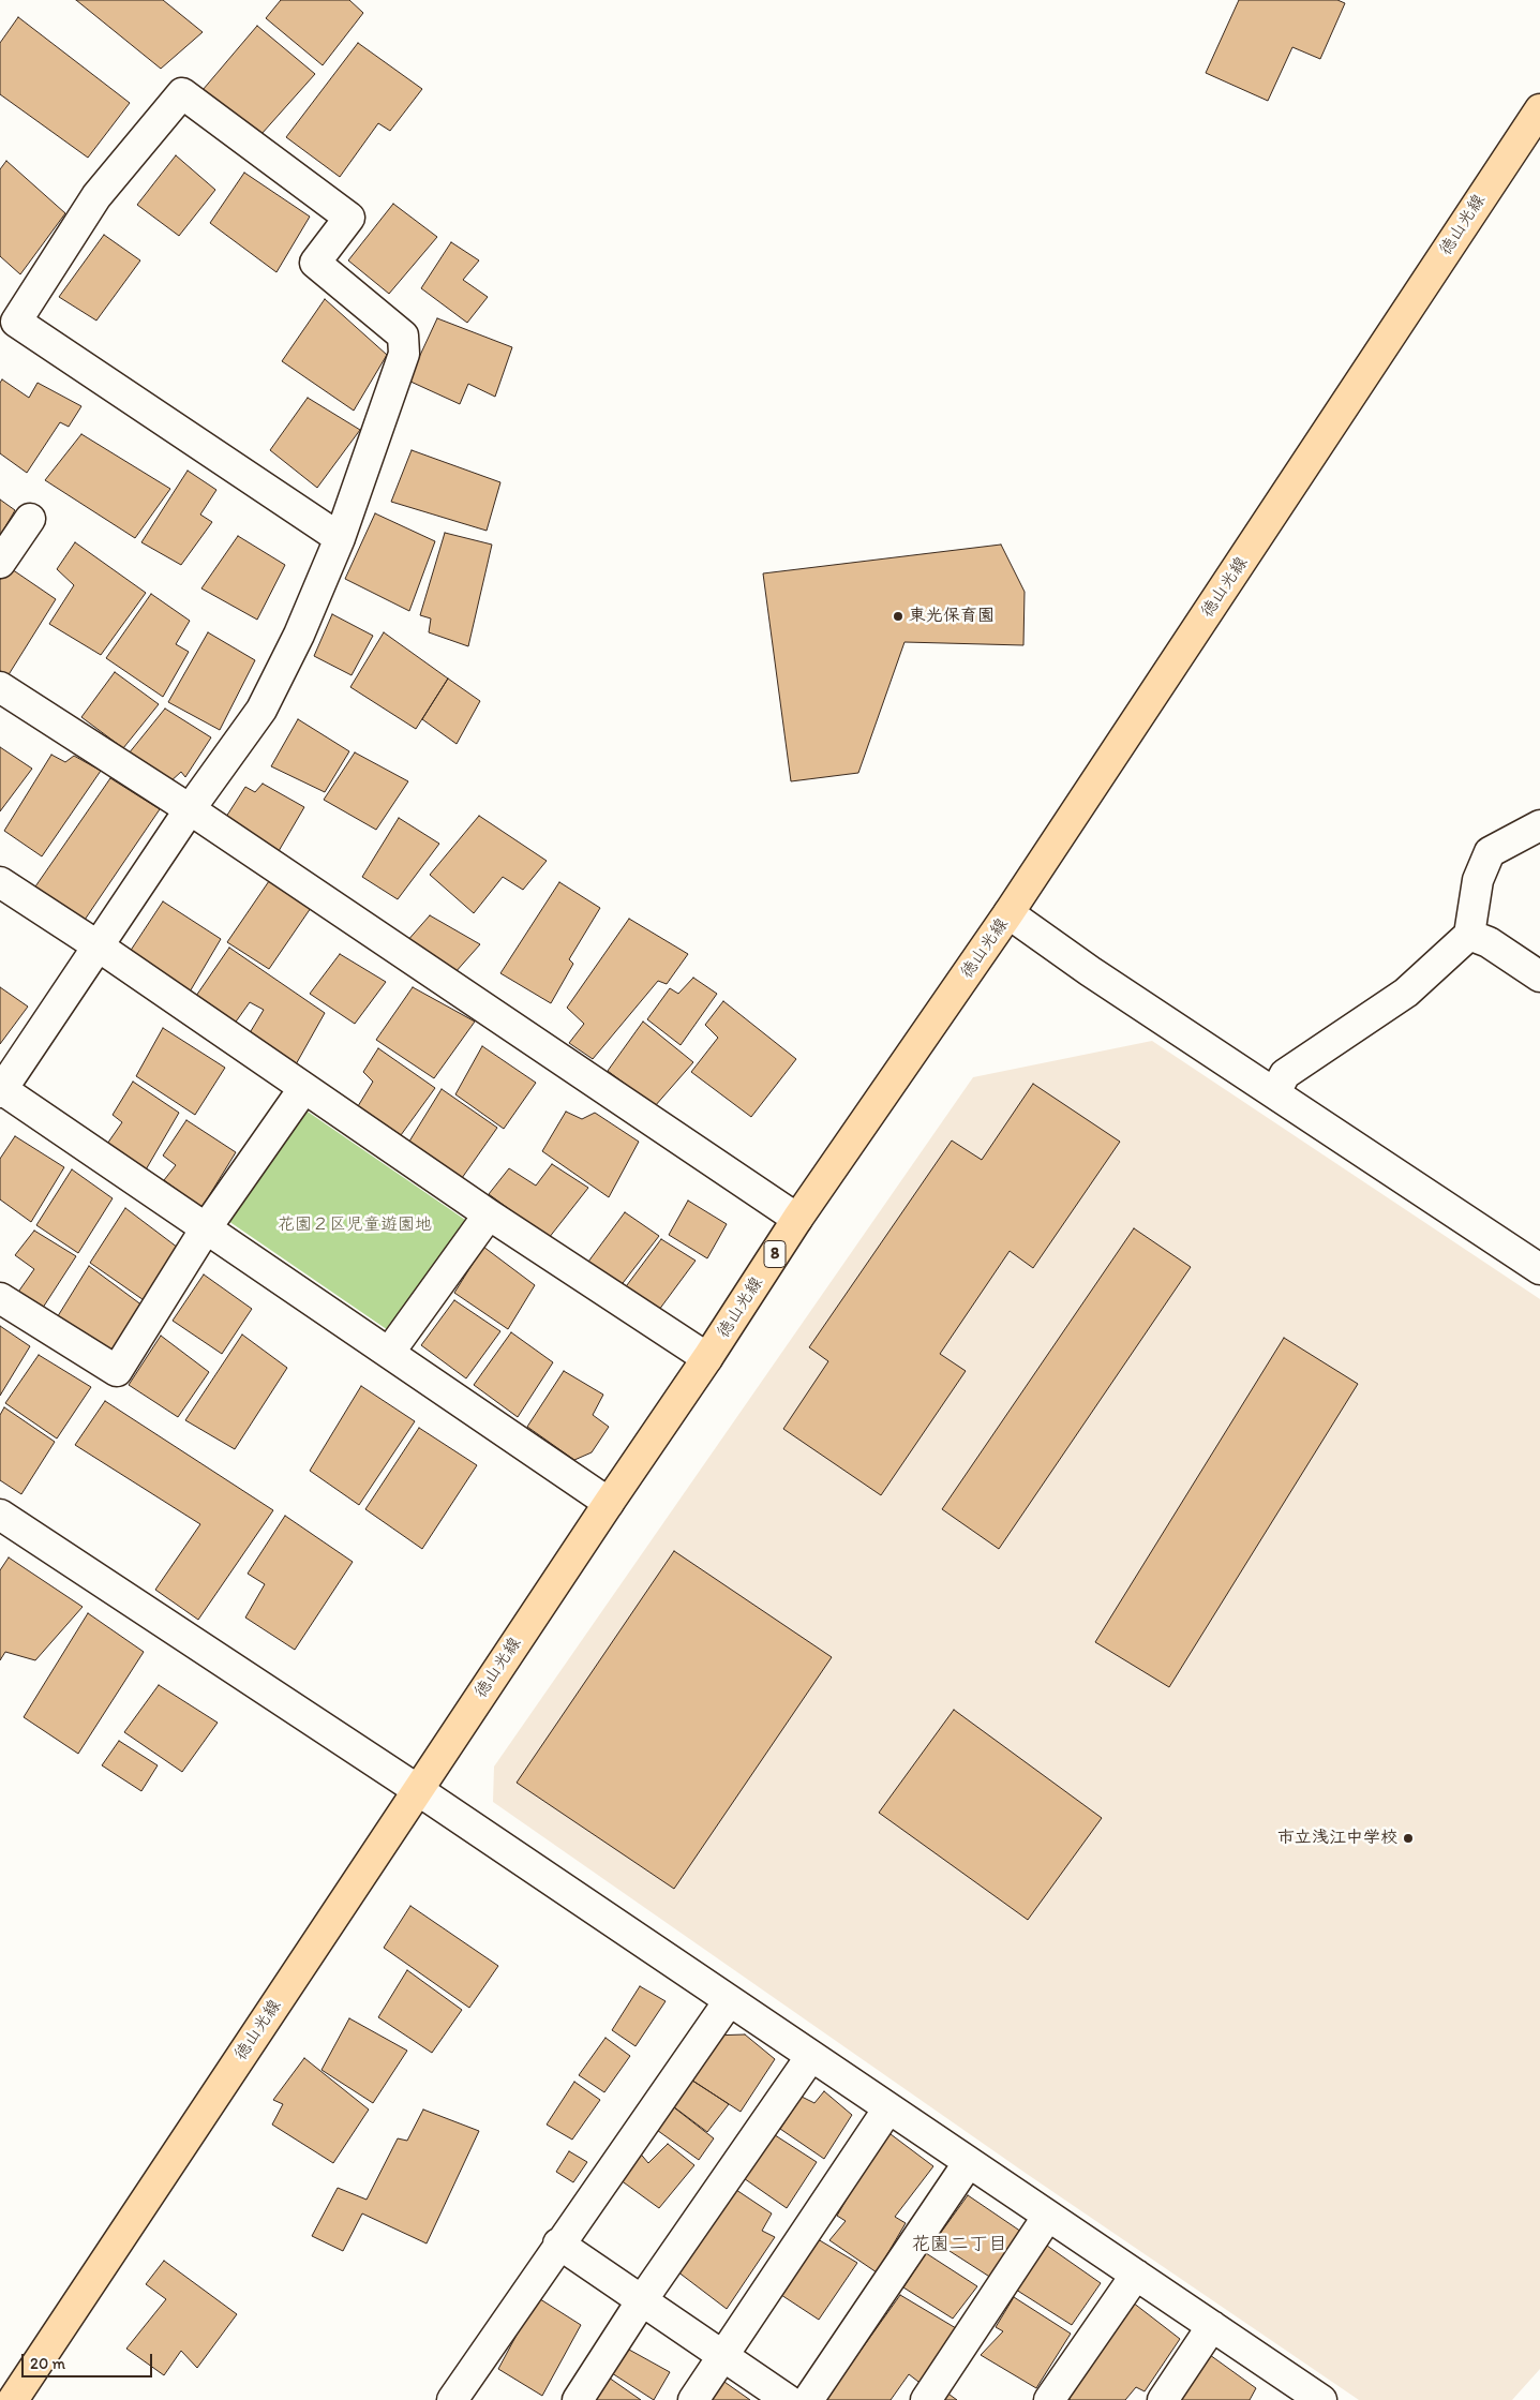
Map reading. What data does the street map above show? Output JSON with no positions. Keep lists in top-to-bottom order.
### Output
{
  "streets": {
    "main road": ["徳山光線", "8"]
  },
  "districts": ["花園二丁目"],
  "parks": ["花園２区児童遊園地"],
  "places": ["東光保育園", "市立浅江中学校"],
  "scale_bar": "20 m"
}
